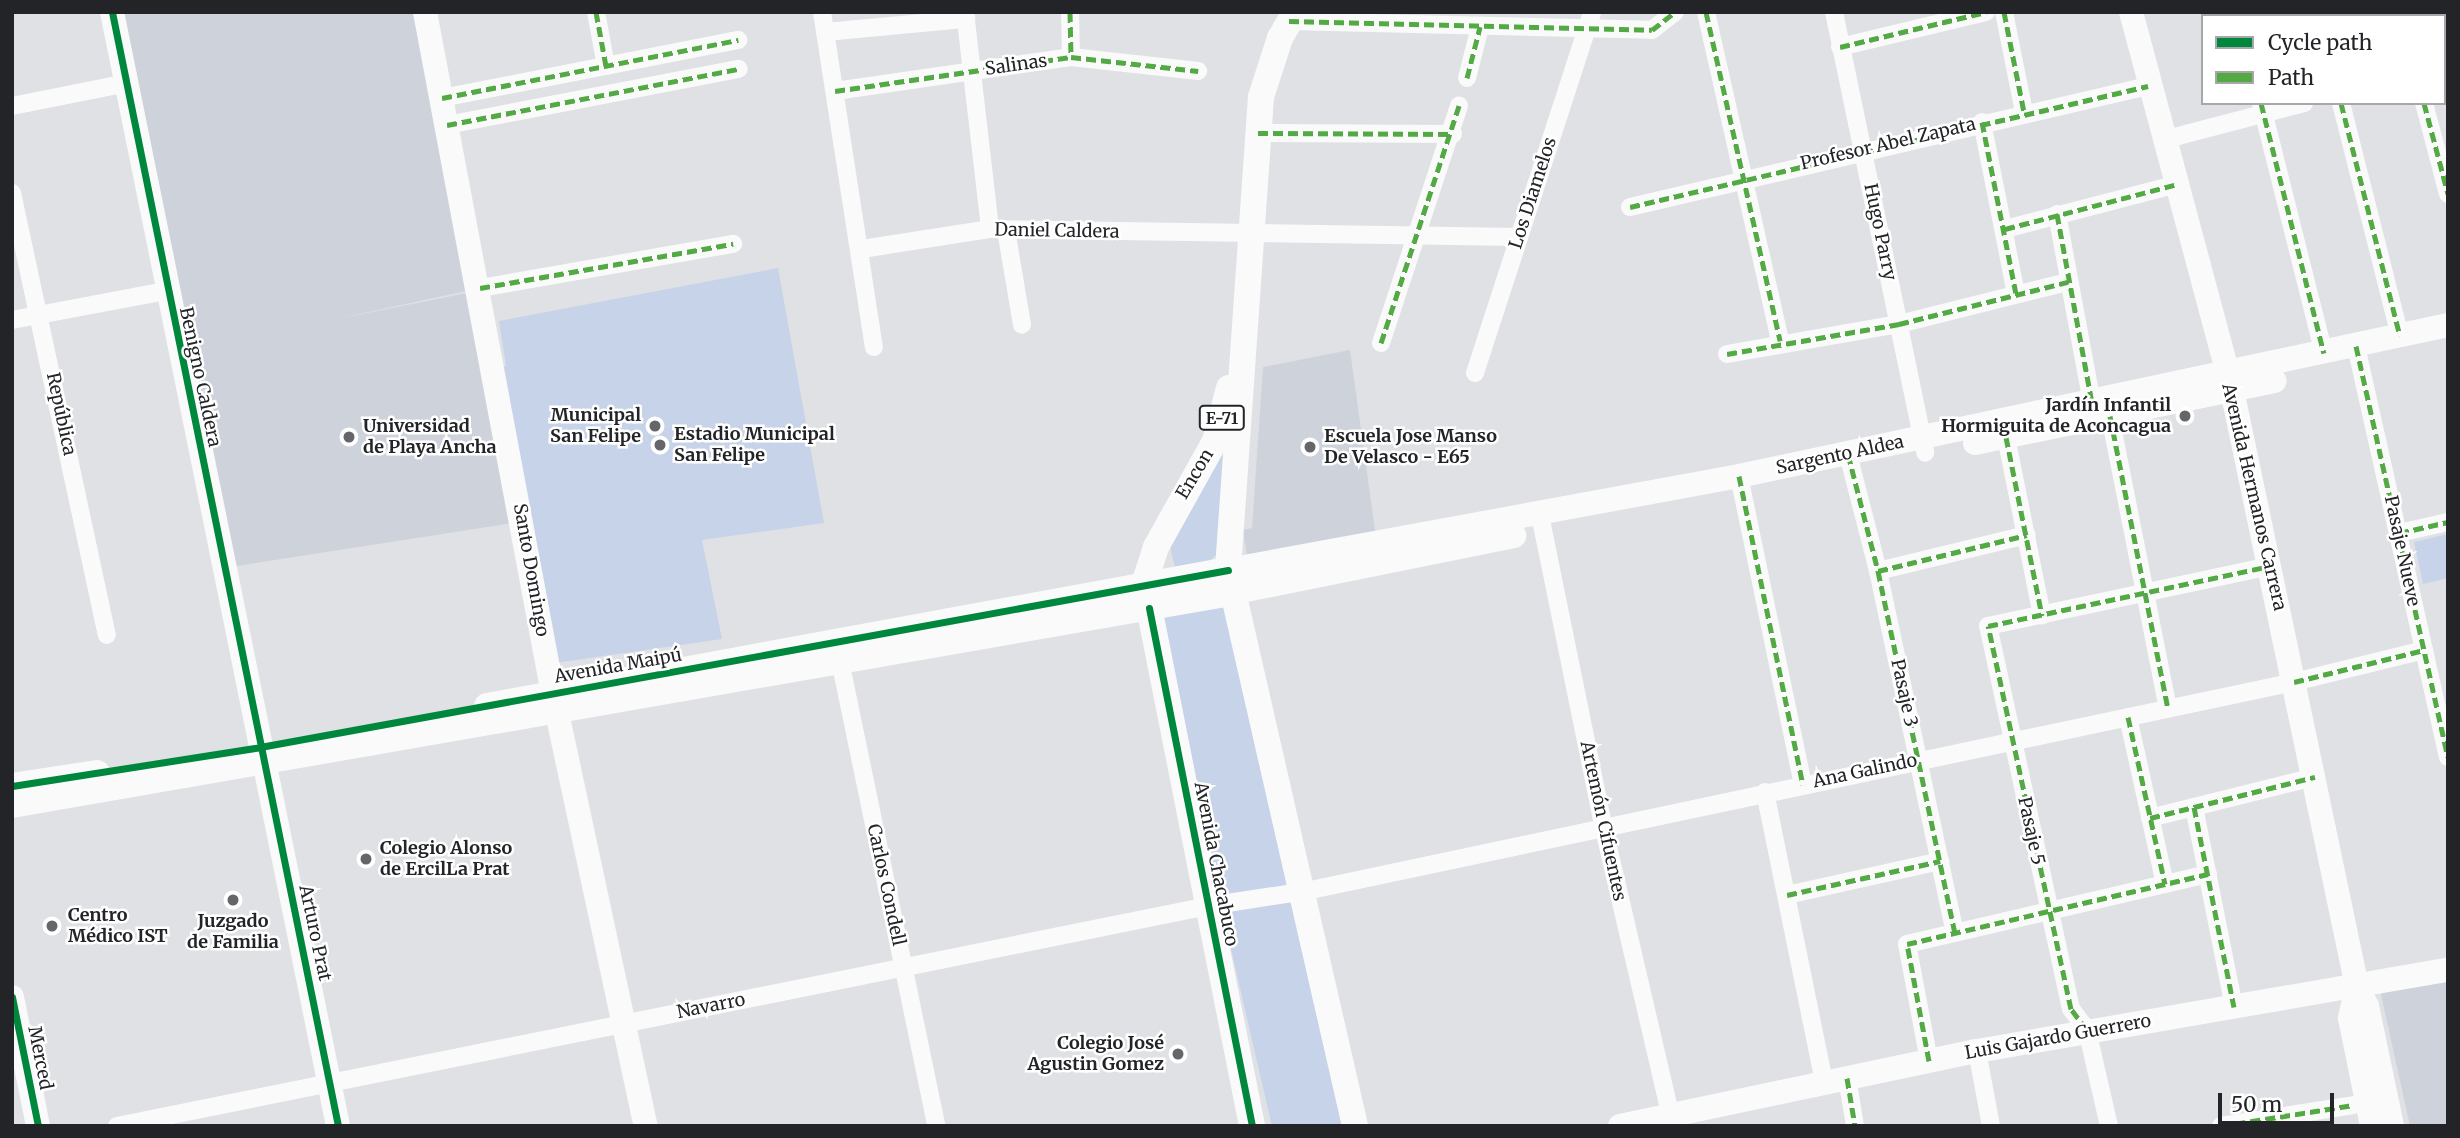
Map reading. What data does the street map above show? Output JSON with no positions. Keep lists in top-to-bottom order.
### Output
{
  "streets": {
    "main road": [
      "E-71",
      "Encon",
      "Avenida Maipú",
      "Avenida Chacabuco"
    ],
    "street": [
      "Salinas",
      "Profesor Abel Zapata",
      "Los Diamelos",
      "Daniel Caldera",
      "Hugo Parry",
      "Benigno Caldera",
      "República",
      "Sargento Aldea",
      "Avenida Hermanos Carrera",
      "Pasaje Nueve",
      "Santo Domingo",
      "Pasaje 3",
      "Ana Galindo",
      "Artemón Cifuentes",
      "Pasaje 5",
      "Carlos Condell",
      "Arturo Prat",
      "Navarro",
      "Luis Gajardo Guerrero",
      "Merced"
    ]
  },
  "crossings": [
    ["Profesor Abel Zapata", "Hugo Parry"],
    ["Profesor Abel Zapata", "Avenida Hermanos Carrera"],
    ["Los Diamelos", "Daniel Caldera"],
    ["Daniel Caldera", "Encon"],
    ["Hugo Parry", "Sargento Aldea"],
    ["Benigno Caldera", "Avenida Maipú"],
    ["Benigno Caldera", "Arturo Prat"],
    ["Sargento Aldea", "Encon"],
    ["Sargento Aldea", "Avenida Hermanos Carrera"],
    ["Sargento Aldea", "Pasaje Nueve"],
    ["Sargento Aldea", "Avenida Maipú"],
    ["Sargento Aldea", "Pasaje 3"],
    ["Sargento Aldea", "Artemón Cifuentes"],
    ["Encon", "Avenida Maipú"],
    ["Encon", "Avenida Chacabuco"],
    ["Avenida Hermanos Carrera", "Ana Galindo"],
    ["Avenida Hermanos Carrera", "Luis Gajardo Guerrero"],
    ["Pasaje Nueve", "Ana Galindo"],
    ["Santo Domingo", "Avenida Maipú"],
    ["Santo Domingo", "Navarro"],
    ["Avenida Maipú", "Avenida Chacabuco"],
    ["Avenida Maipú", "Carlos Condell"],
    ["Avenida Maipú", "Arturo Prat"],
    ["Pasaje 3", "Ana Galindo"],
    ["Ana Galindo", "Artemón Cifuentes"],
    ["Ana Galindo", "Pasaje 5"],
    ["Ana Galindo", "Navarro"],
    ["Artemón Cifuentes", "Luis Gajardo Guerrero"],
    ["Pasaje 5", "Luis Gajardo Guerrero"],
    ["Avenida Chacabuco", "Navarro"],
    ["Carlos Condell", "Navarro"],
    ["Arturo Prat", "Navarro"]
  ],
  "places": [
    "Jardín Infantil Hormiguita de Aconcagua",
    "Municipal San Felipe",
    "Universidad de Playa Ancha",
    "Estadio Municipal San Felipe",
    "Escuela Jose Manso De Velasco - E65",
    "Colegio Alonso de ErcilLa Prat",
    "Juzgado de Familia",
    "Centro Médico IST",
    "Colegio José Agustin Gomez"
  ],
  "legend": ["Cycle path", "Path"],
  "scale_bar": "50 m"
}
